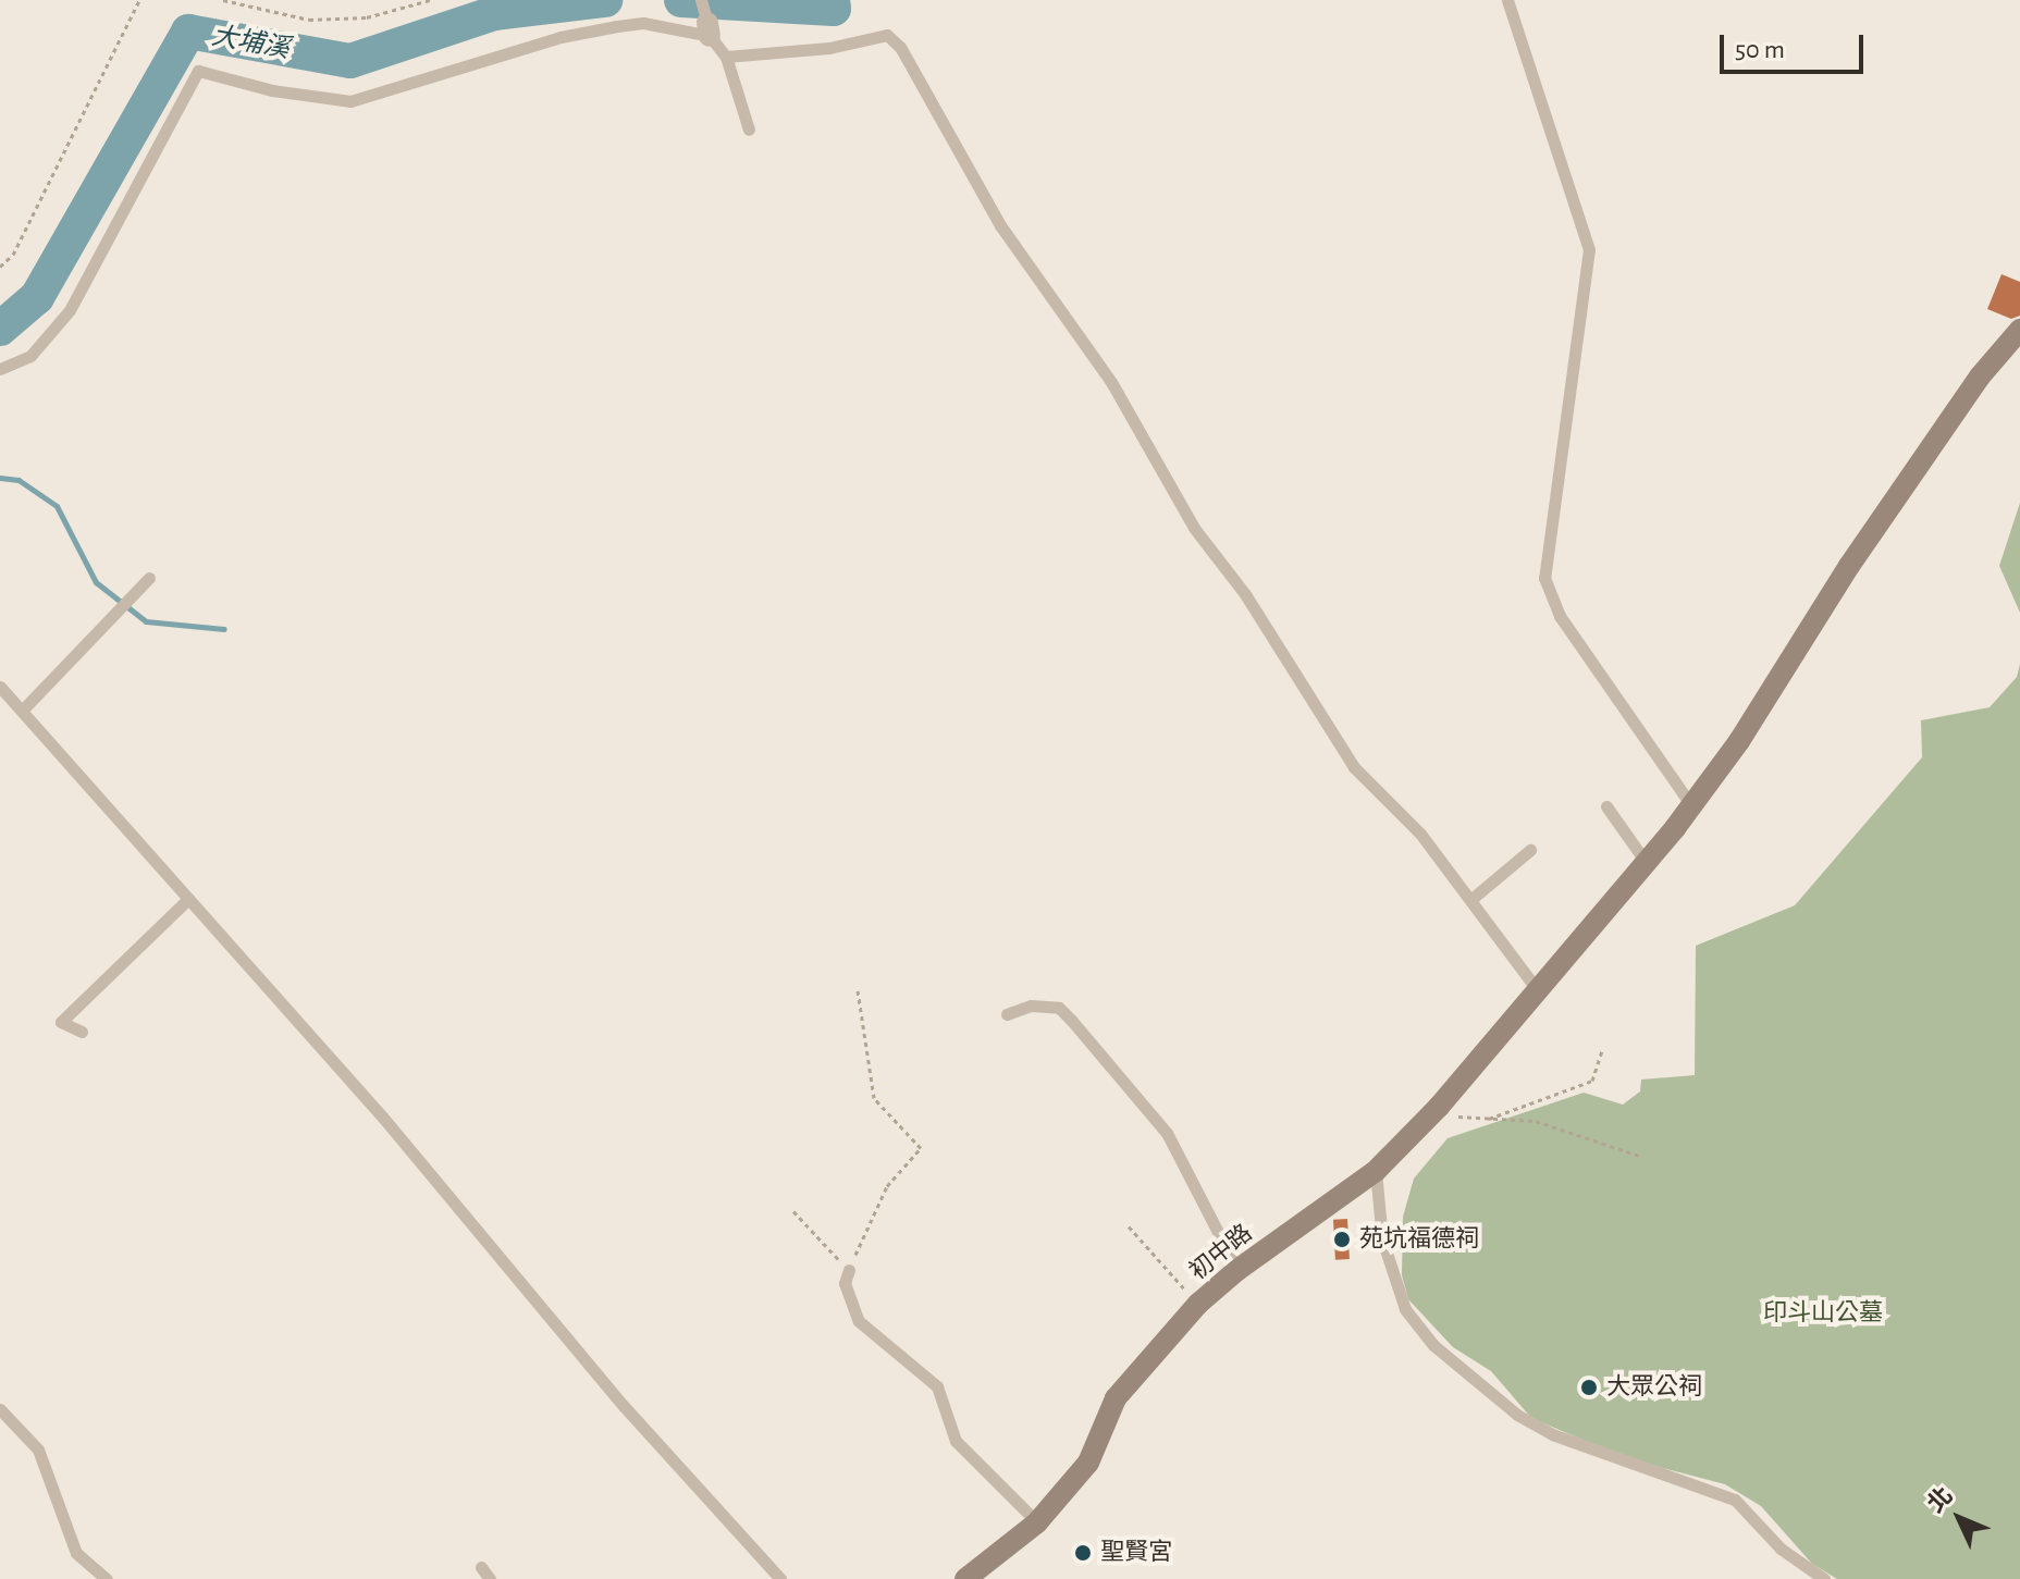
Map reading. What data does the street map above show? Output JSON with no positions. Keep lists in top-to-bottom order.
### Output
{
  "streets": {
    "street": ["初中路"]
  },
  "water": ["大埔溪"],
  "parks": ["印斗山公墓"],
  "places": ["苑坑福德祠", "大眾公祠", "聖賢宮"],
  "scale_bar": "50 m",
  "north": "top left"
}
